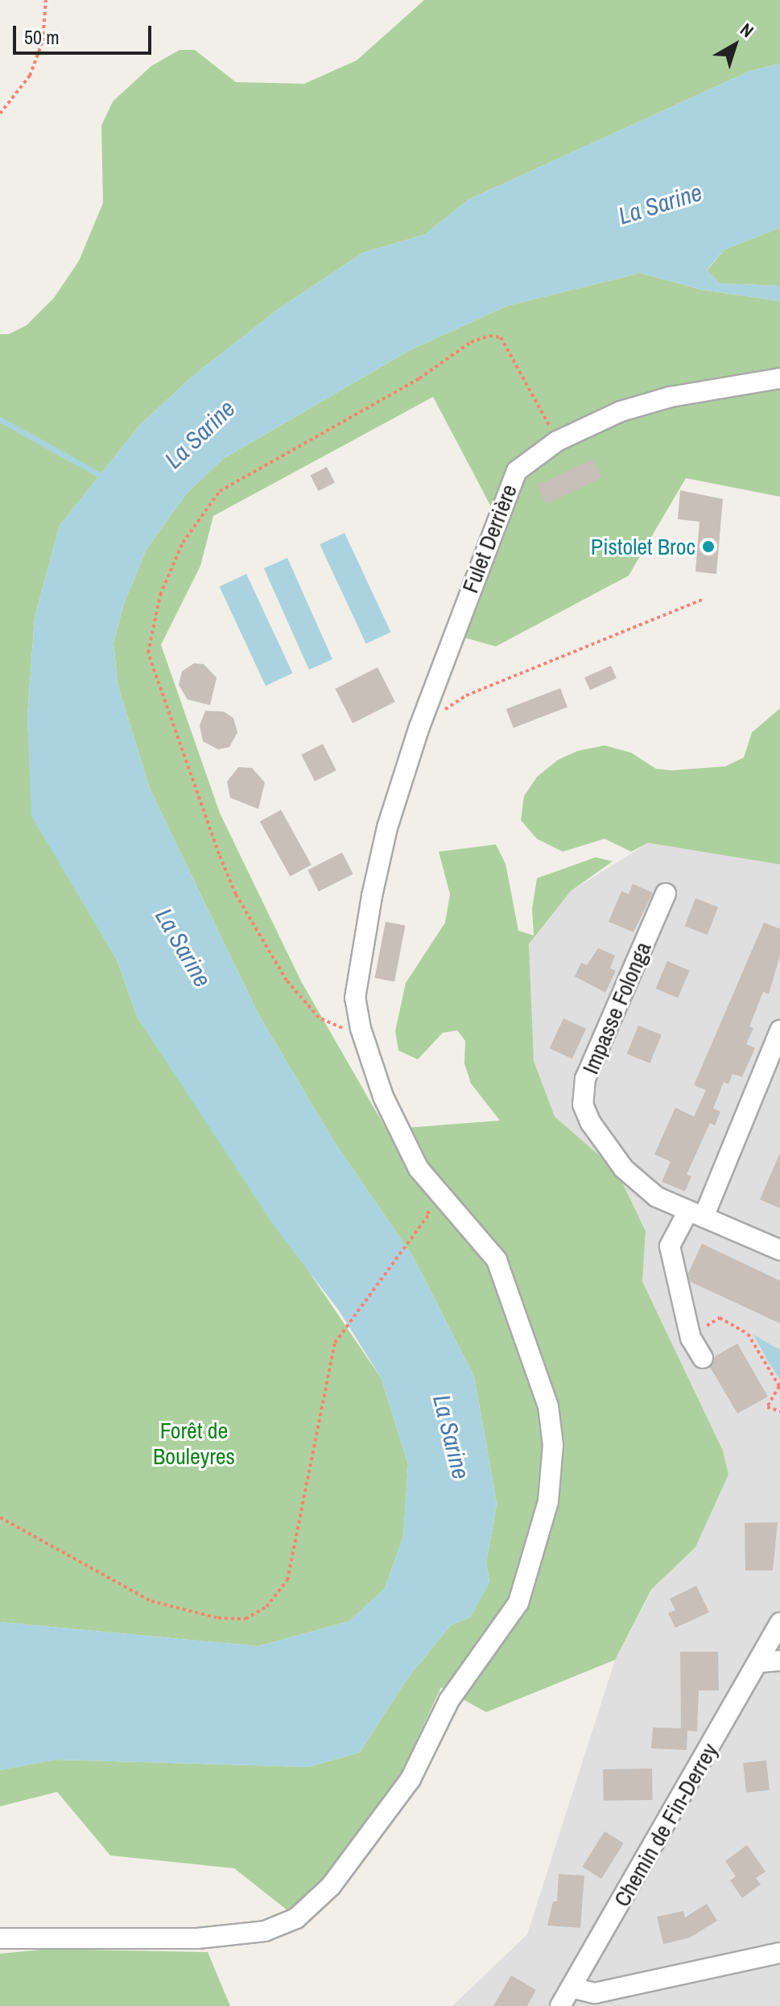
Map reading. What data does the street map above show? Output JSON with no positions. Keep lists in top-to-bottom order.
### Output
{
  "streets": {
    "street": ["Fulet Derrière", "Impasse Folonga", "Chemin de Fin-Derrey"]
  },
  "water": ["La Sarine"],
  "parks": ["Forêt de Bouleyres"],
  "places": ["Pistolet Broc"],
  "scale_bar": "50 m",
  "north": "top right"
}
